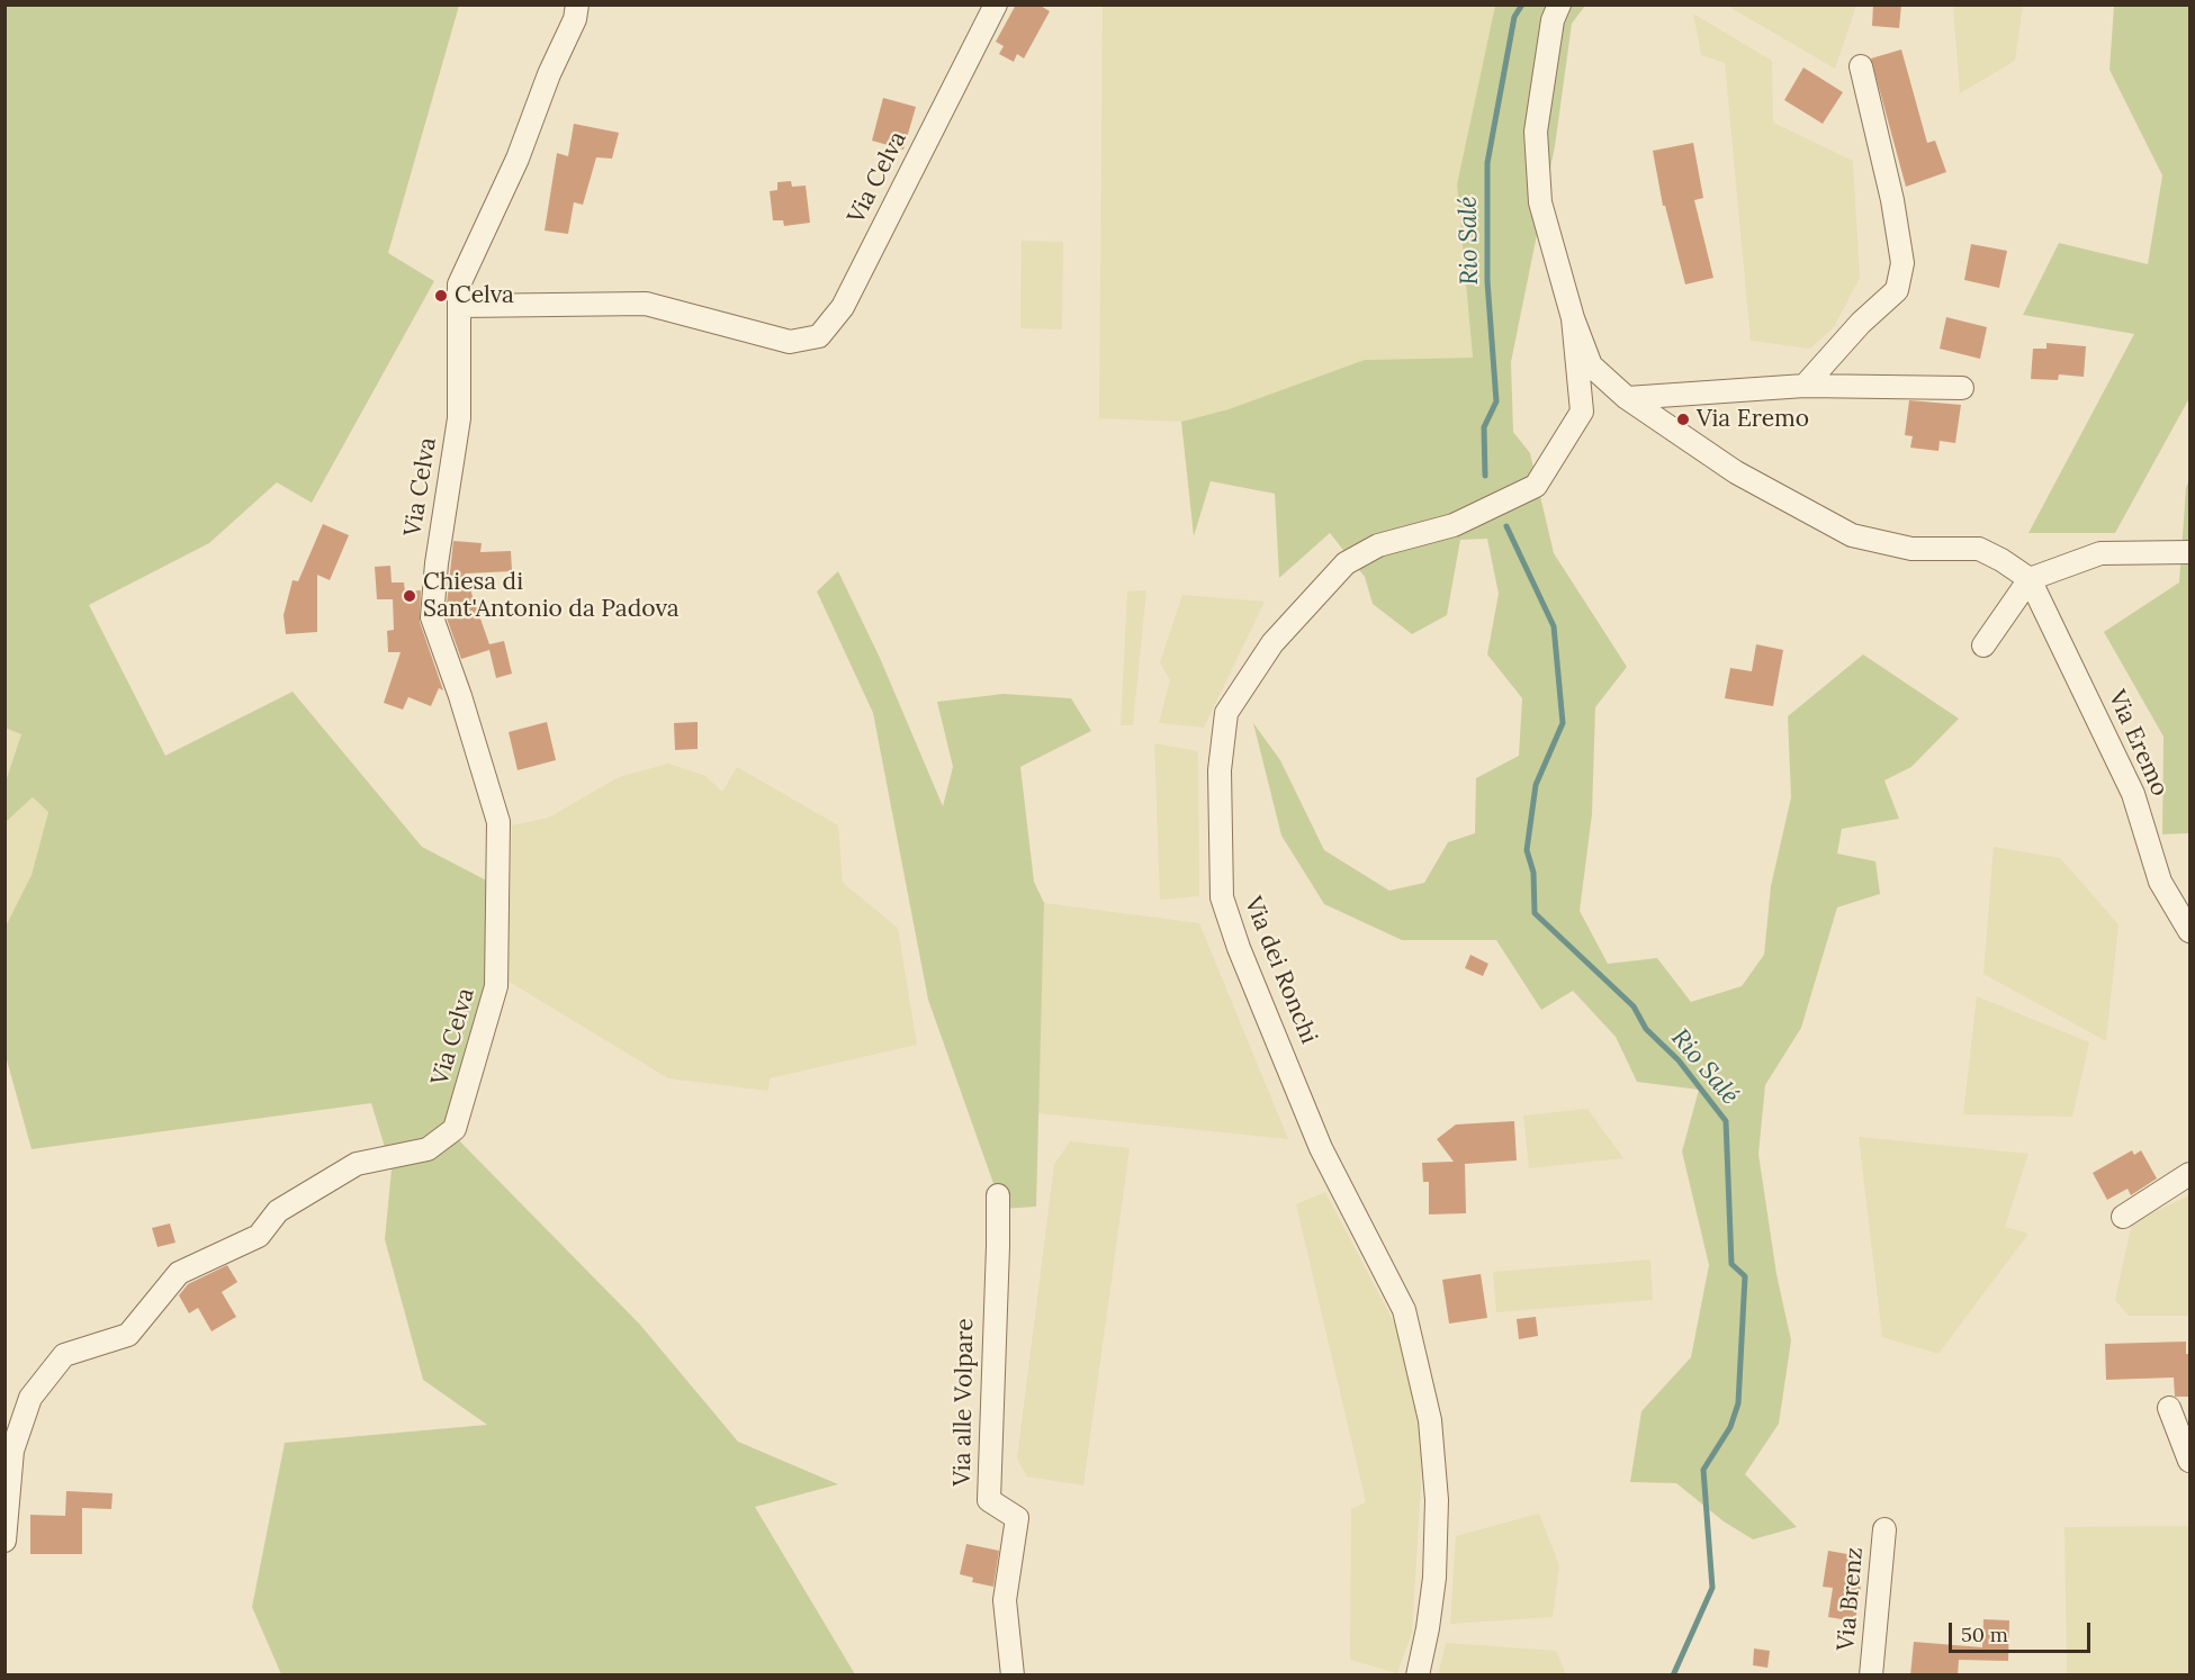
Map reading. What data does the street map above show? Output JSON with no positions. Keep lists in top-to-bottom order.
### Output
{
  "streets": {
    "street": [
      "Via Celva",
      "Via Eremo",
      "Via dei Ronchi",
      "Via alle Volpare",
      "Via Brenz"
    ]
  },
  "water": ["Rio Salé"],
  "places": ["Celva", "Via Eremo", "Chiesa di Sant'Antonio da Padova"],
  "scale_bar": "50 m"
}
